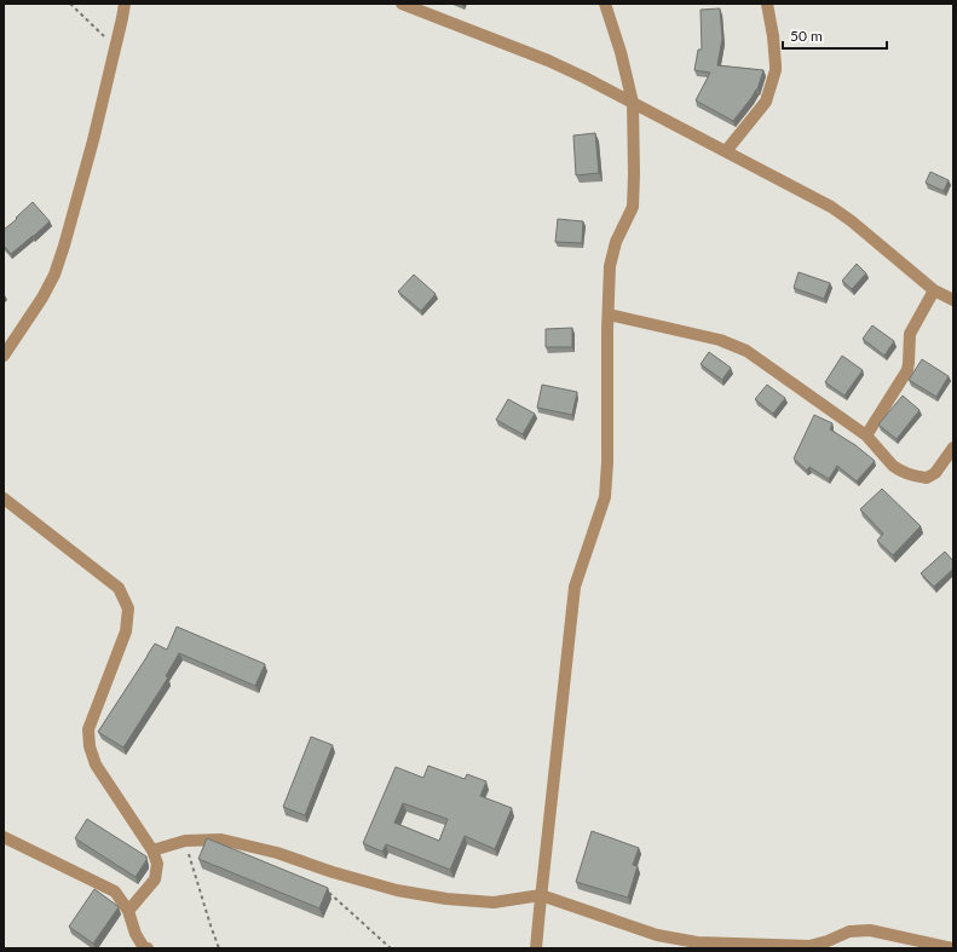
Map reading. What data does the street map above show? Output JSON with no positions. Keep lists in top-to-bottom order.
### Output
{
  "scale_bar": "50 m"
}
